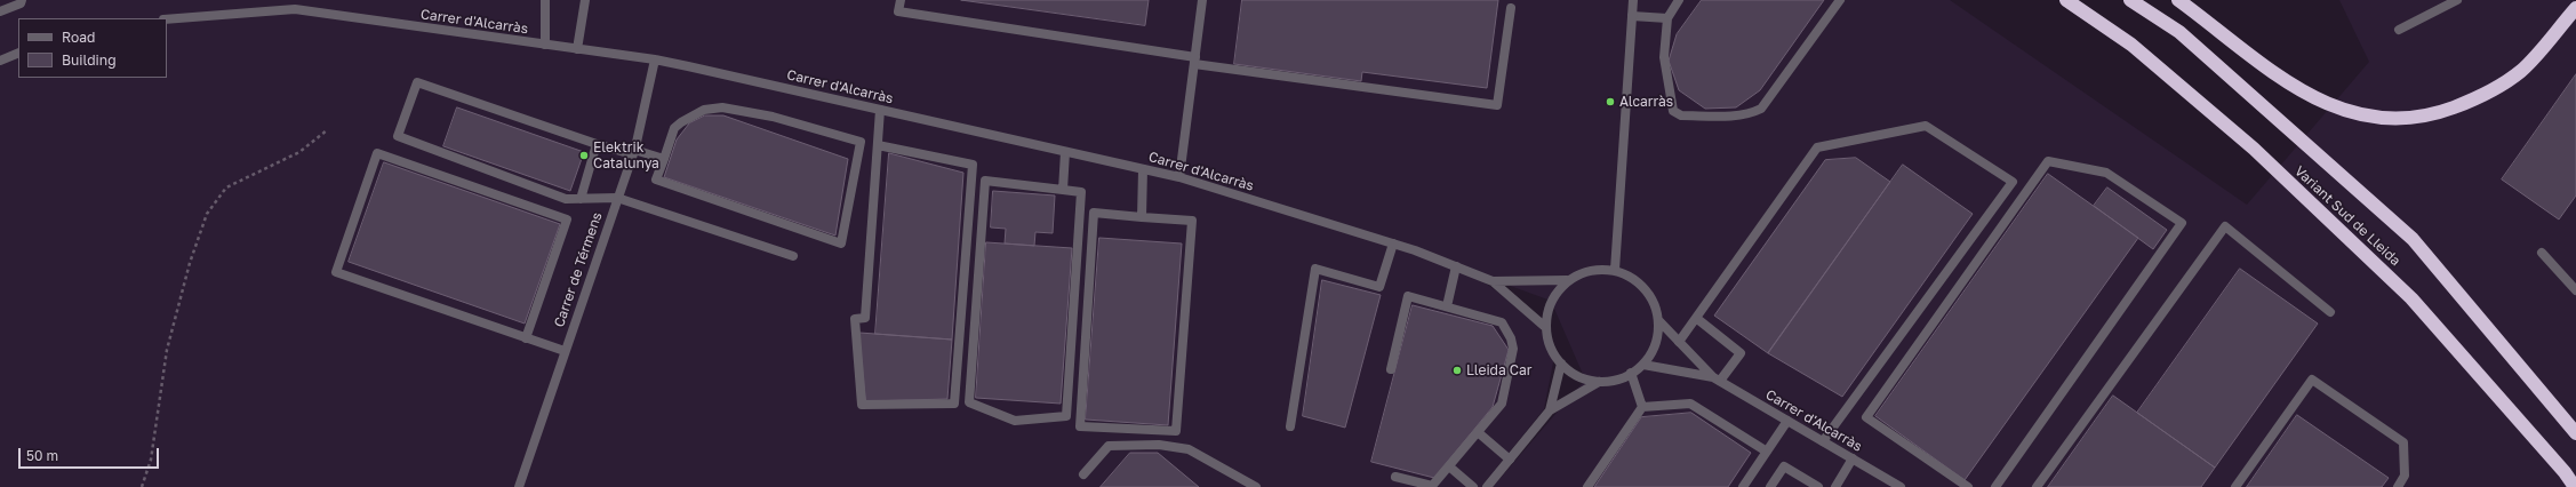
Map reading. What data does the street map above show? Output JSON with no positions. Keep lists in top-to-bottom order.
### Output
{
  "streets": {
    "highway": ["Variant Sud de Lleida"],
    "street": ["Carrer d'Alcarràs", "Carrer de Térmens"]
  },
  "crossings": [
    ["Carrer d'Alcarràs", "Carrer de Térmens"]
  ],
  "places": ["Alcarràs", "Elektrik Catalunya", "Lleida Car"],
  "legend": ["Road", "Building"],
  "scale_bar": "50 m"
}
